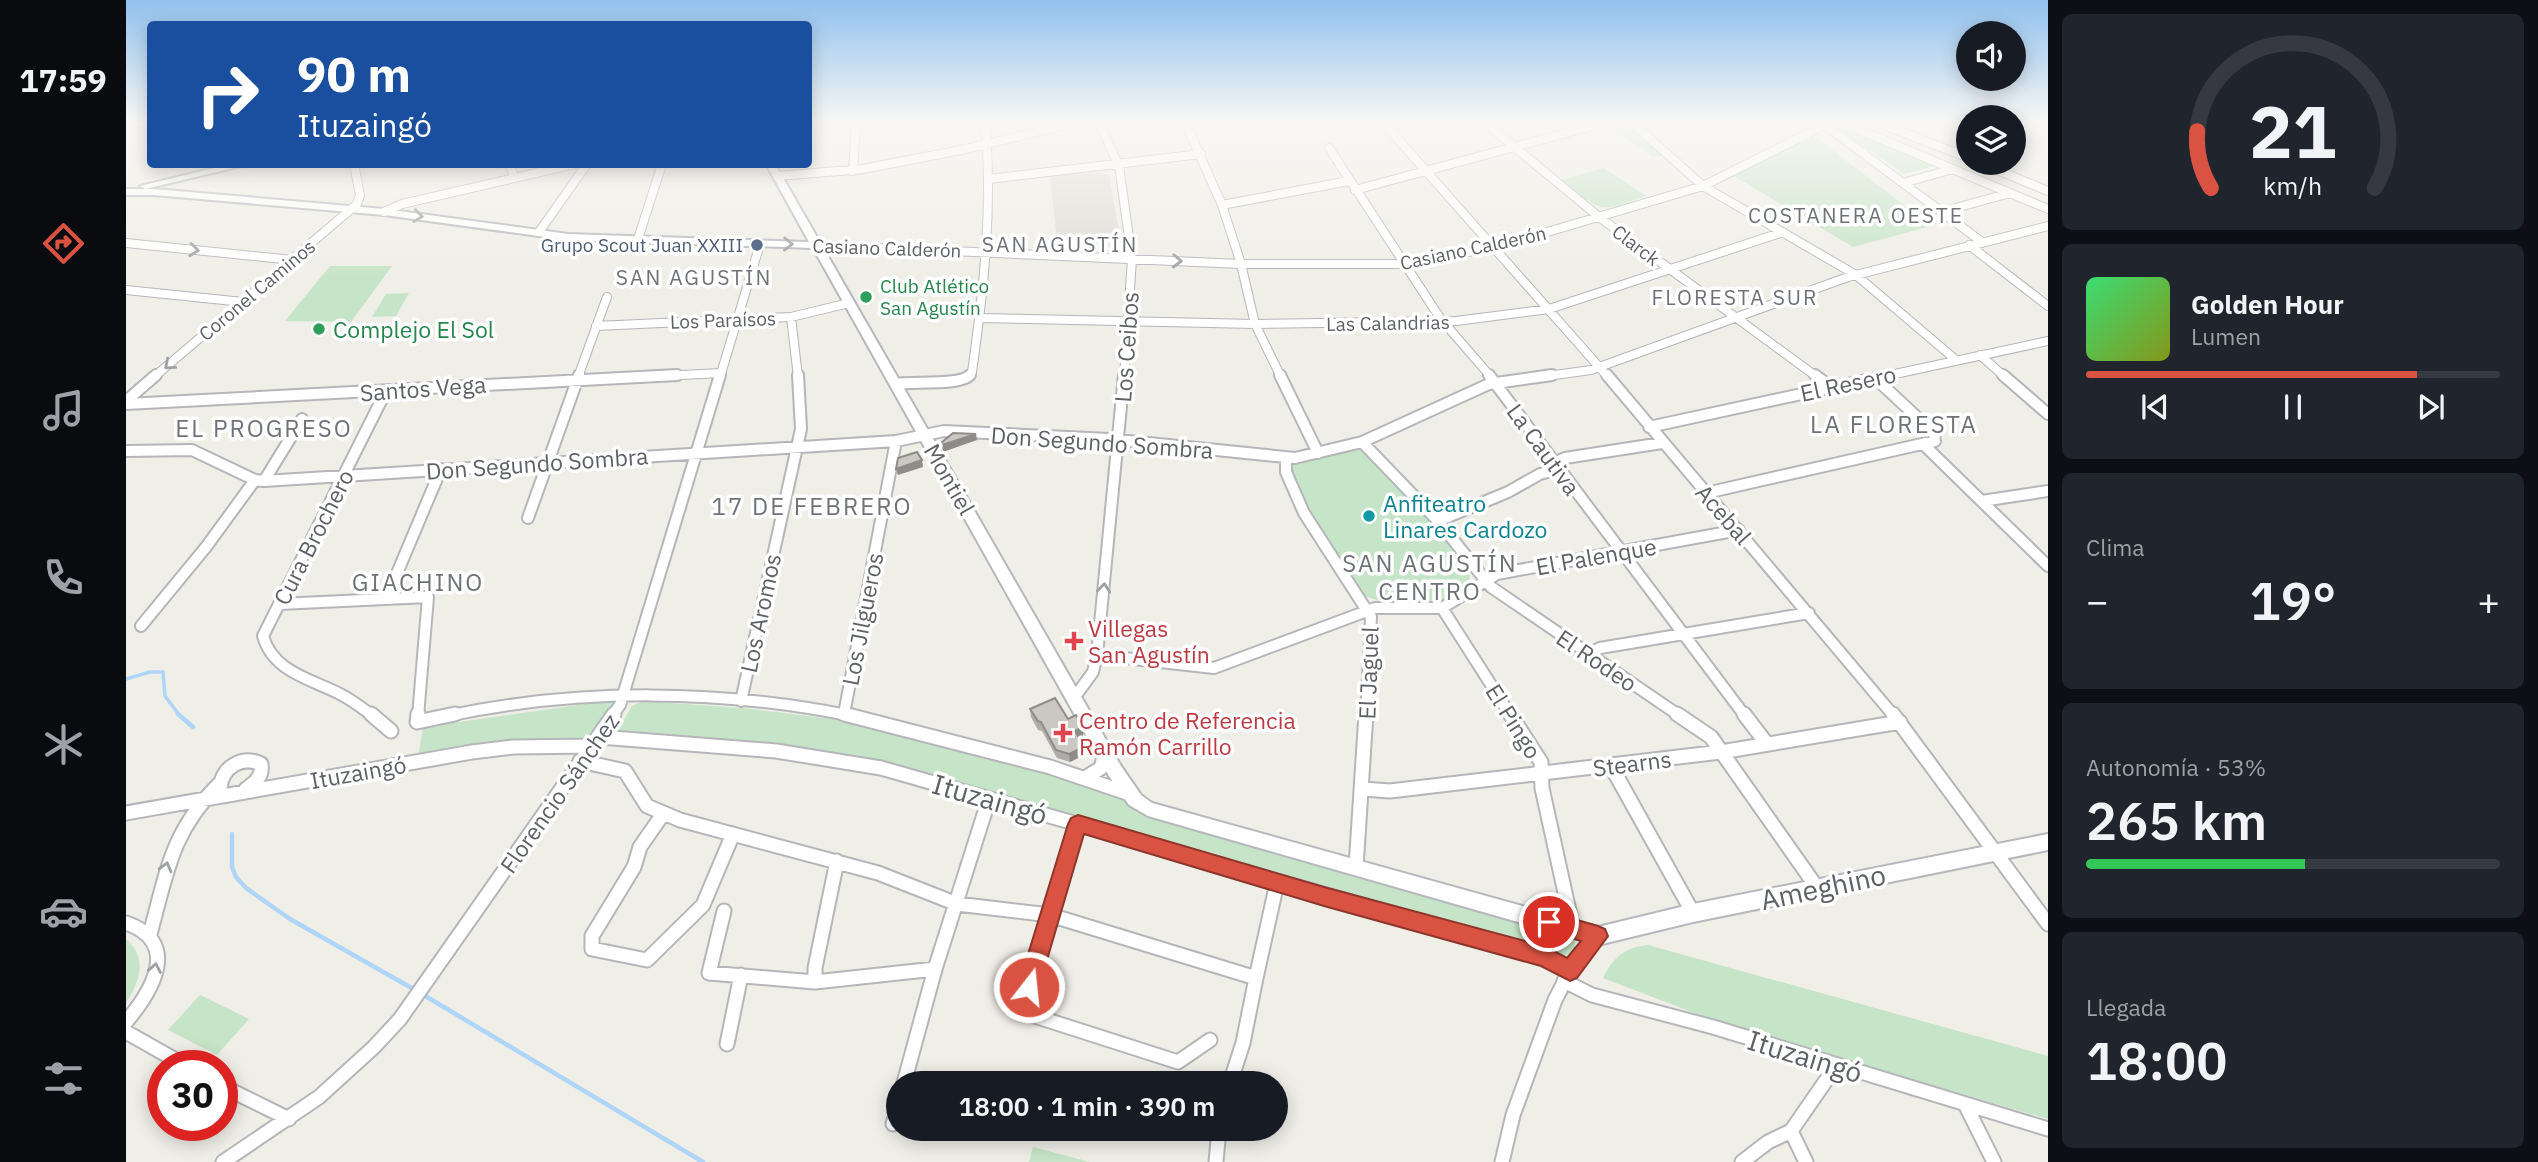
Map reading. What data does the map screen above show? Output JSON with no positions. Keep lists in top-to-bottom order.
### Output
{
  "streets": {
    "street": [
      "Clarck",
      "Casiano Calderón",
      "Coronel Caminos",
      "Los Paraísos",
      "Las Calandrias",
      "Los Ceibos",
      "El Resero",
      "Santos Vega",
      "Don Segundo Sombra",
      "La Cautiva",
      "Montiel",
      "Acebal",
      "Cura Brochero",
      "El Palenque",
      "Los Aromos",
      "Los Jilgueros",
      "El Rodeo",
      "El Jaguel",
      "El Pingo",
      "Stearns",
      "Ituzaingó",
      "Florencio Sánchez",
      "Ameghino"
    ]
  },
  "crossings": [
    ["Clarck", "Casiano Calderón"],
    ["Clarck", "Las Calandrias"],
    ["Clarck", "El Resero"],
    ["Clarck", "Don Segundo Sombra"],
    ["Casiano Calderón", "Coronel Caminos"],
    ["Casiano Calderón", "Los Ceibos"],
    ["Casiano Calderón", "La Cautiva"],
    ["Casiano Calderón", "Montiel"],
    ["Casiano Calderón", "Acebal"],
    ["Casiano Calderón", "Florencio Sánchez"],
    ["Coronel Caminos", "Santos Vega"],
    ["Los Paraísos", "Montiel"],
    ["Los Paraísos", "Los Aromos"],
    ["Los Paraísos", "Florencio Sánchez"],
    ["Las Calandrias", "Los Ceibos"],
    ["Las Calandrias", "La Cautiva"],
    ["Las Calandrias", "Acebal"],
    ["Los Ceibos", "Don Segundo Sombra"],
    ["Los Ceibos", "Montiel"],
    ["El Resero", "Acebal"],
    ["Santos Vega", "Cura Brochero"],
    ["Santos Vega", "Florencio Sánchez"],
    ["Don Segundo Sombra", "La Cautiva"],
    ["Don Segundo Sombra", "Montiel"],
    ["Don Segundo Sombra", "Acebal"],
    ["Don Segundo Sombra", "Cura Brochero"],
    ["Don Segundo Sombra", "Los Aromos"],
    ["Don Segundo Sombra", "Los Jilgueros"],
    ["Don Segundo Sombra", "El Rodeo"],
    ["Don Segundo Sombra", "El Jaguel"],
    ["Don Segundo Sombra", "Florencio Sánchez"],
    ["La Cautiva", "El Palenque"],
    ["La Cautiva", "Stearns"],
    ["Montiel", "Ituzaingó"],
    ["Acebal", "El Palenque"],
    ["Acebal", "Stearns"],
    ["Acebal", "Ameghino"],
    ["El Palenque", "El Rodeo"],
    ["El Palenque", "El Pingo"],
    ["Los Aromos", "Ituzaingó"],
    ["Los Jilgueros", "Ituzaingó"],
    ["El Rodeo", "Stearns"],
    ["El Rodeo", "Ameghino"],
    ["El Jaguel", "Stearns"],
    ["El Jaguel", "Ituzaingó"],
    ["El Pingo", "Stearns"],
    ["El Pingo", "Ituzaingó"],
    ["El Pingo", "Ameghino"],
    ["Ituzaingó", "Florencio Sánchez"],
    ["Ituzaingó", "Ameghino"]
  ],
  "one_way": ["Coronel Caminos", "Los Ceibos"],
  "districts": [
    "COSTANERA OESTE",
    "SAN AGUSTÍN",
    "SAN AGUSTÍN",
    "FLORESTA SUR",
    "LA FLORESTA",
    "EL PROGRESO",
    "17 DE FEBRERO",
    "SAN AGUSTÍN CENTRO",
    "GIACHINO"
  ],
  "places": {
    "other": [
      "Grupo Scout Juan XXIII",
      "Club Atlético San Agustín",
      "Complejo El Sol",
      "Anfiteatro Linares Cardozo"
    ],
    "health": ["Villegas San Agustín", "Centro de Referencia Ramón Carrillo"]
  },
  "page": {
    "tabs": "17:59",
    "turn": ["90 m", "Ituzaingó"],
    "song": ["Golden Hour", "Lumen"],
    "tile": [
      "Clima",
      ["Autonomía · 53%", "265 km"],
      ["Llegada", "18:00"]
    ],
    "heat": ["−", "19°", "+"],
    "limit": "30",
    "trip": "18:00 · 1 min · 390 m",
    "gauge": ["21", "km/h"]
  }
}
